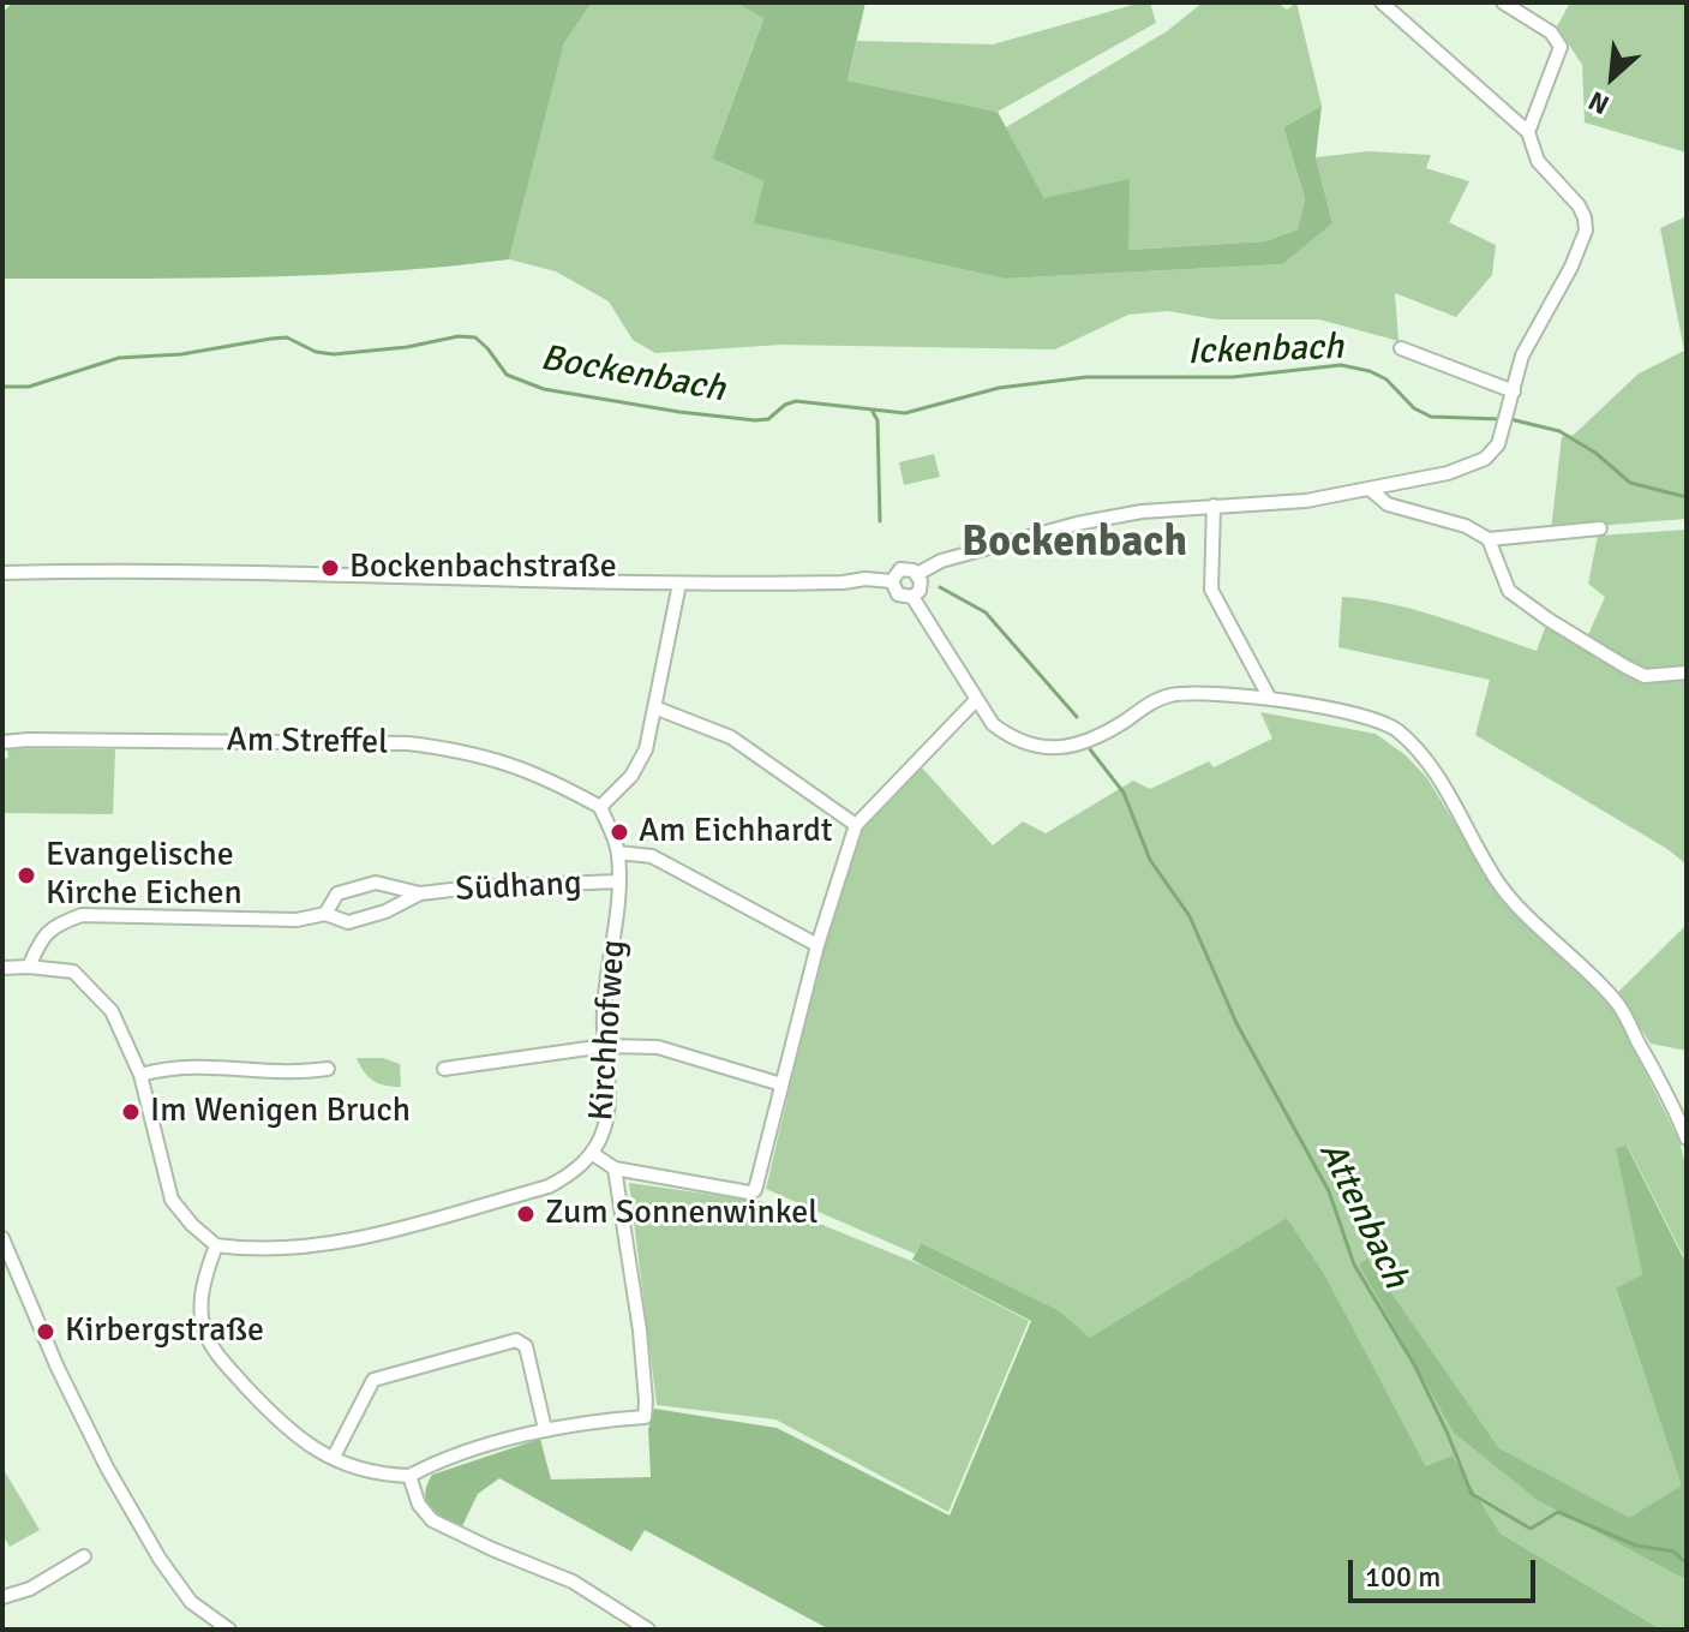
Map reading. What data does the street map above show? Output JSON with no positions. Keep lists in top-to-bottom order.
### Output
{
  "streets": {
    "street": ["Am Streffel", "Südhang", "Kirchhofweg"]
  },
  "crossings": [
    ["Am Streffel", "Kirchhofweg"],
    ["Südhang", "Kirchhofweg"]
  ],
  "districts": ["Bockenbach"],
  "water": ["Ickenbach", "Bockenbach", "Attenbach"],
  "places": [
    "Bockenbachstraße",
    "Am Eichhardt",
    "Evangelische Kirche Eichen",
    "Im Wenigen Bruch",
    "Zum Sonnenwinkel",
    "Kirbergstraße"
  ],
  "scale_bar": "100 m",
  "north": "bottom left"
}
